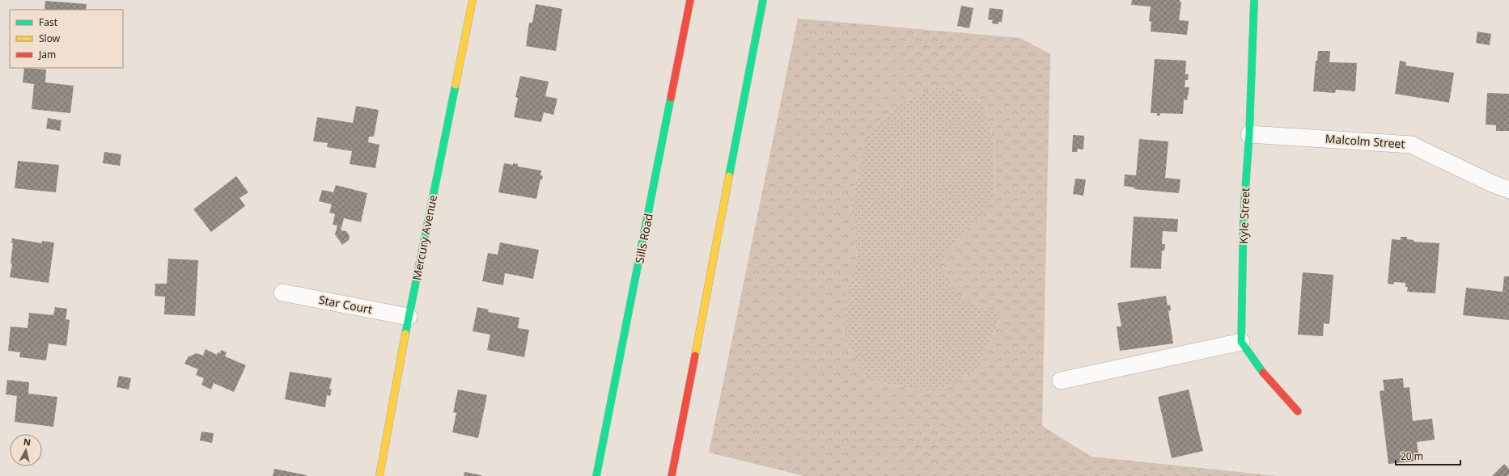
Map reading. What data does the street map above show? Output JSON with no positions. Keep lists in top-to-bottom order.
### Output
{
  "streets": {
    "main road": ["Kyle Street", "Mercury Avenue", "Sills Road"],
    "street": ["Malcolm Street", "Star Court"]
  },
  "crossings": [
    ["Malcolm Street", "Kyle Street"],
    ["Mercury Avenue", "Star Court"]
  ],
  "legend": ["Fast", "Slow", "Jam"],
  "scale_bar": "20 m",
  "north": "top"
}
